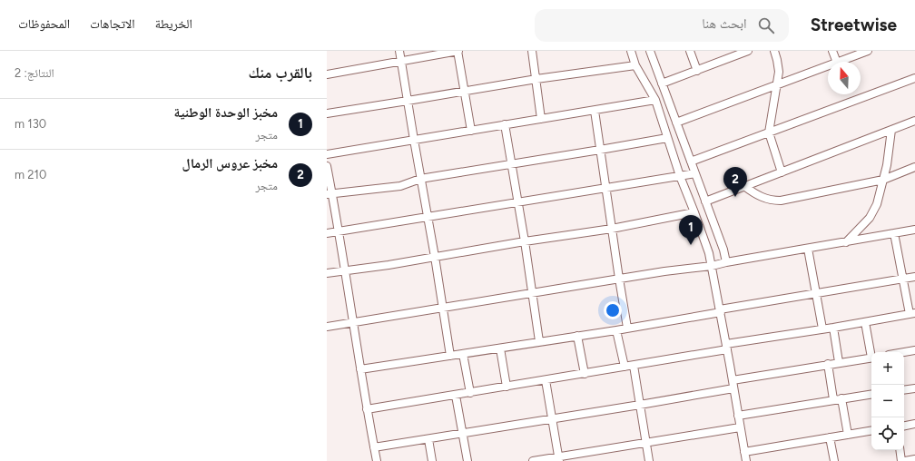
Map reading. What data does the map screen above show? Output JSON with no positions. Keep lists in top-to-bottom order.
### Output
{
  "north": "top",
  "page": {
    "header": "Streetwise",
    "search": "ابحث هنا",
    "nav": ["الخريطة", "الاتجاهات", "المحفوظات"],
    "heading": ["بالقرب منك", "النتائج: 2"],
    "list": [
      {
        "mark": "1",
        "name": "مخبز الوحدة الوطنية",
        "note": "متجر",
        "value": "130 m"
      },
      {
        "mark": "2",
        "name": "مخبز عروس الرمال",
        "note": "متجر",
        "value": "210 m"
      }
    ],
    "pins": ["2", "1"],
    "map_buttons": ["+", "−"]
  }
}
